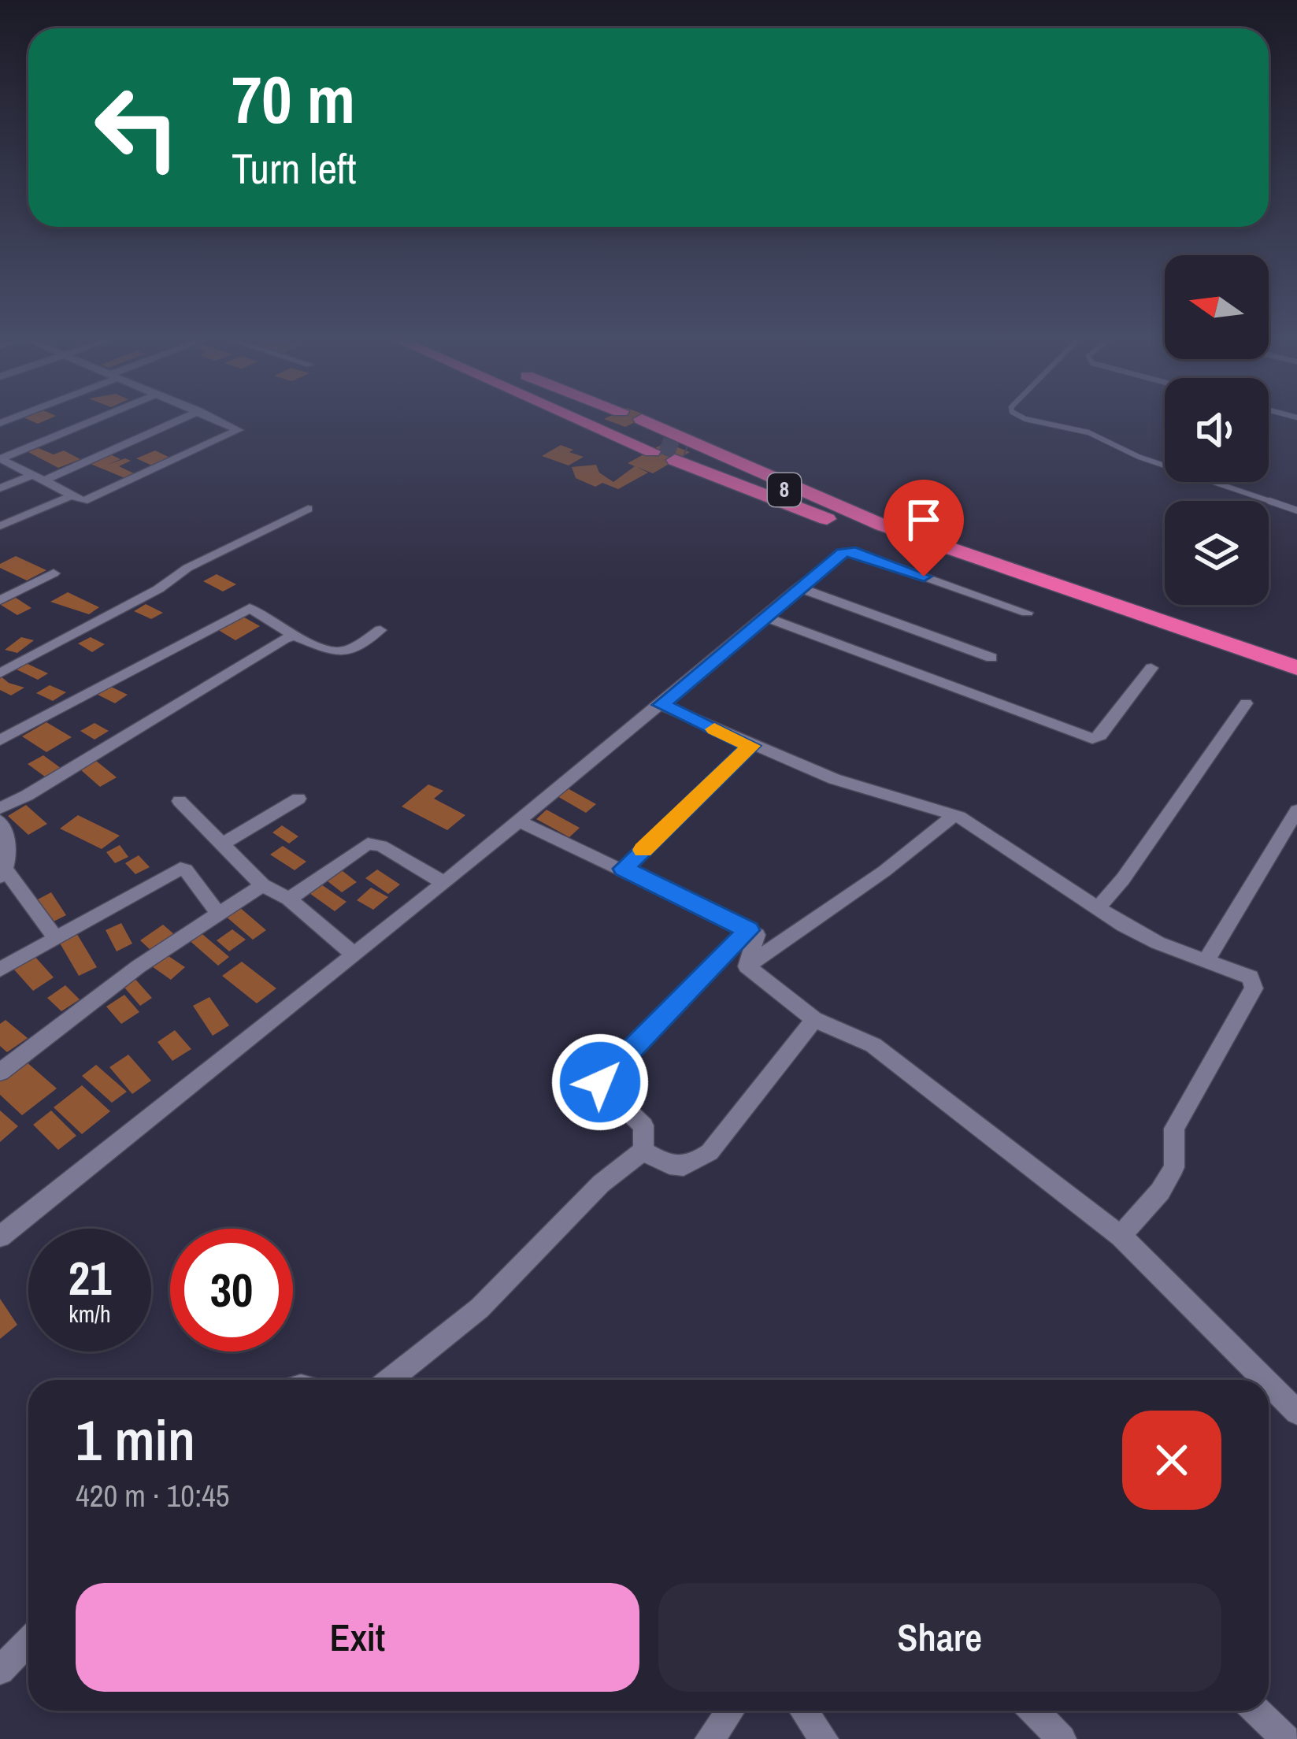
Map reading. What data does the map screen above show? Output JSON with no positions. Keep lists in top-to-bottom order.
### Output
{
  "streets": {
    "highway": ["8"]
  },
  "north": "left",
  "page": {
    "turn": ["70 m", "Turn left"],
    "speed": "21 km/h",
    "limit": "30",
    "heading": ["1 min", "420 m · 10:45"],
    "buttons": ["Exit", "Share"]
  }
}
